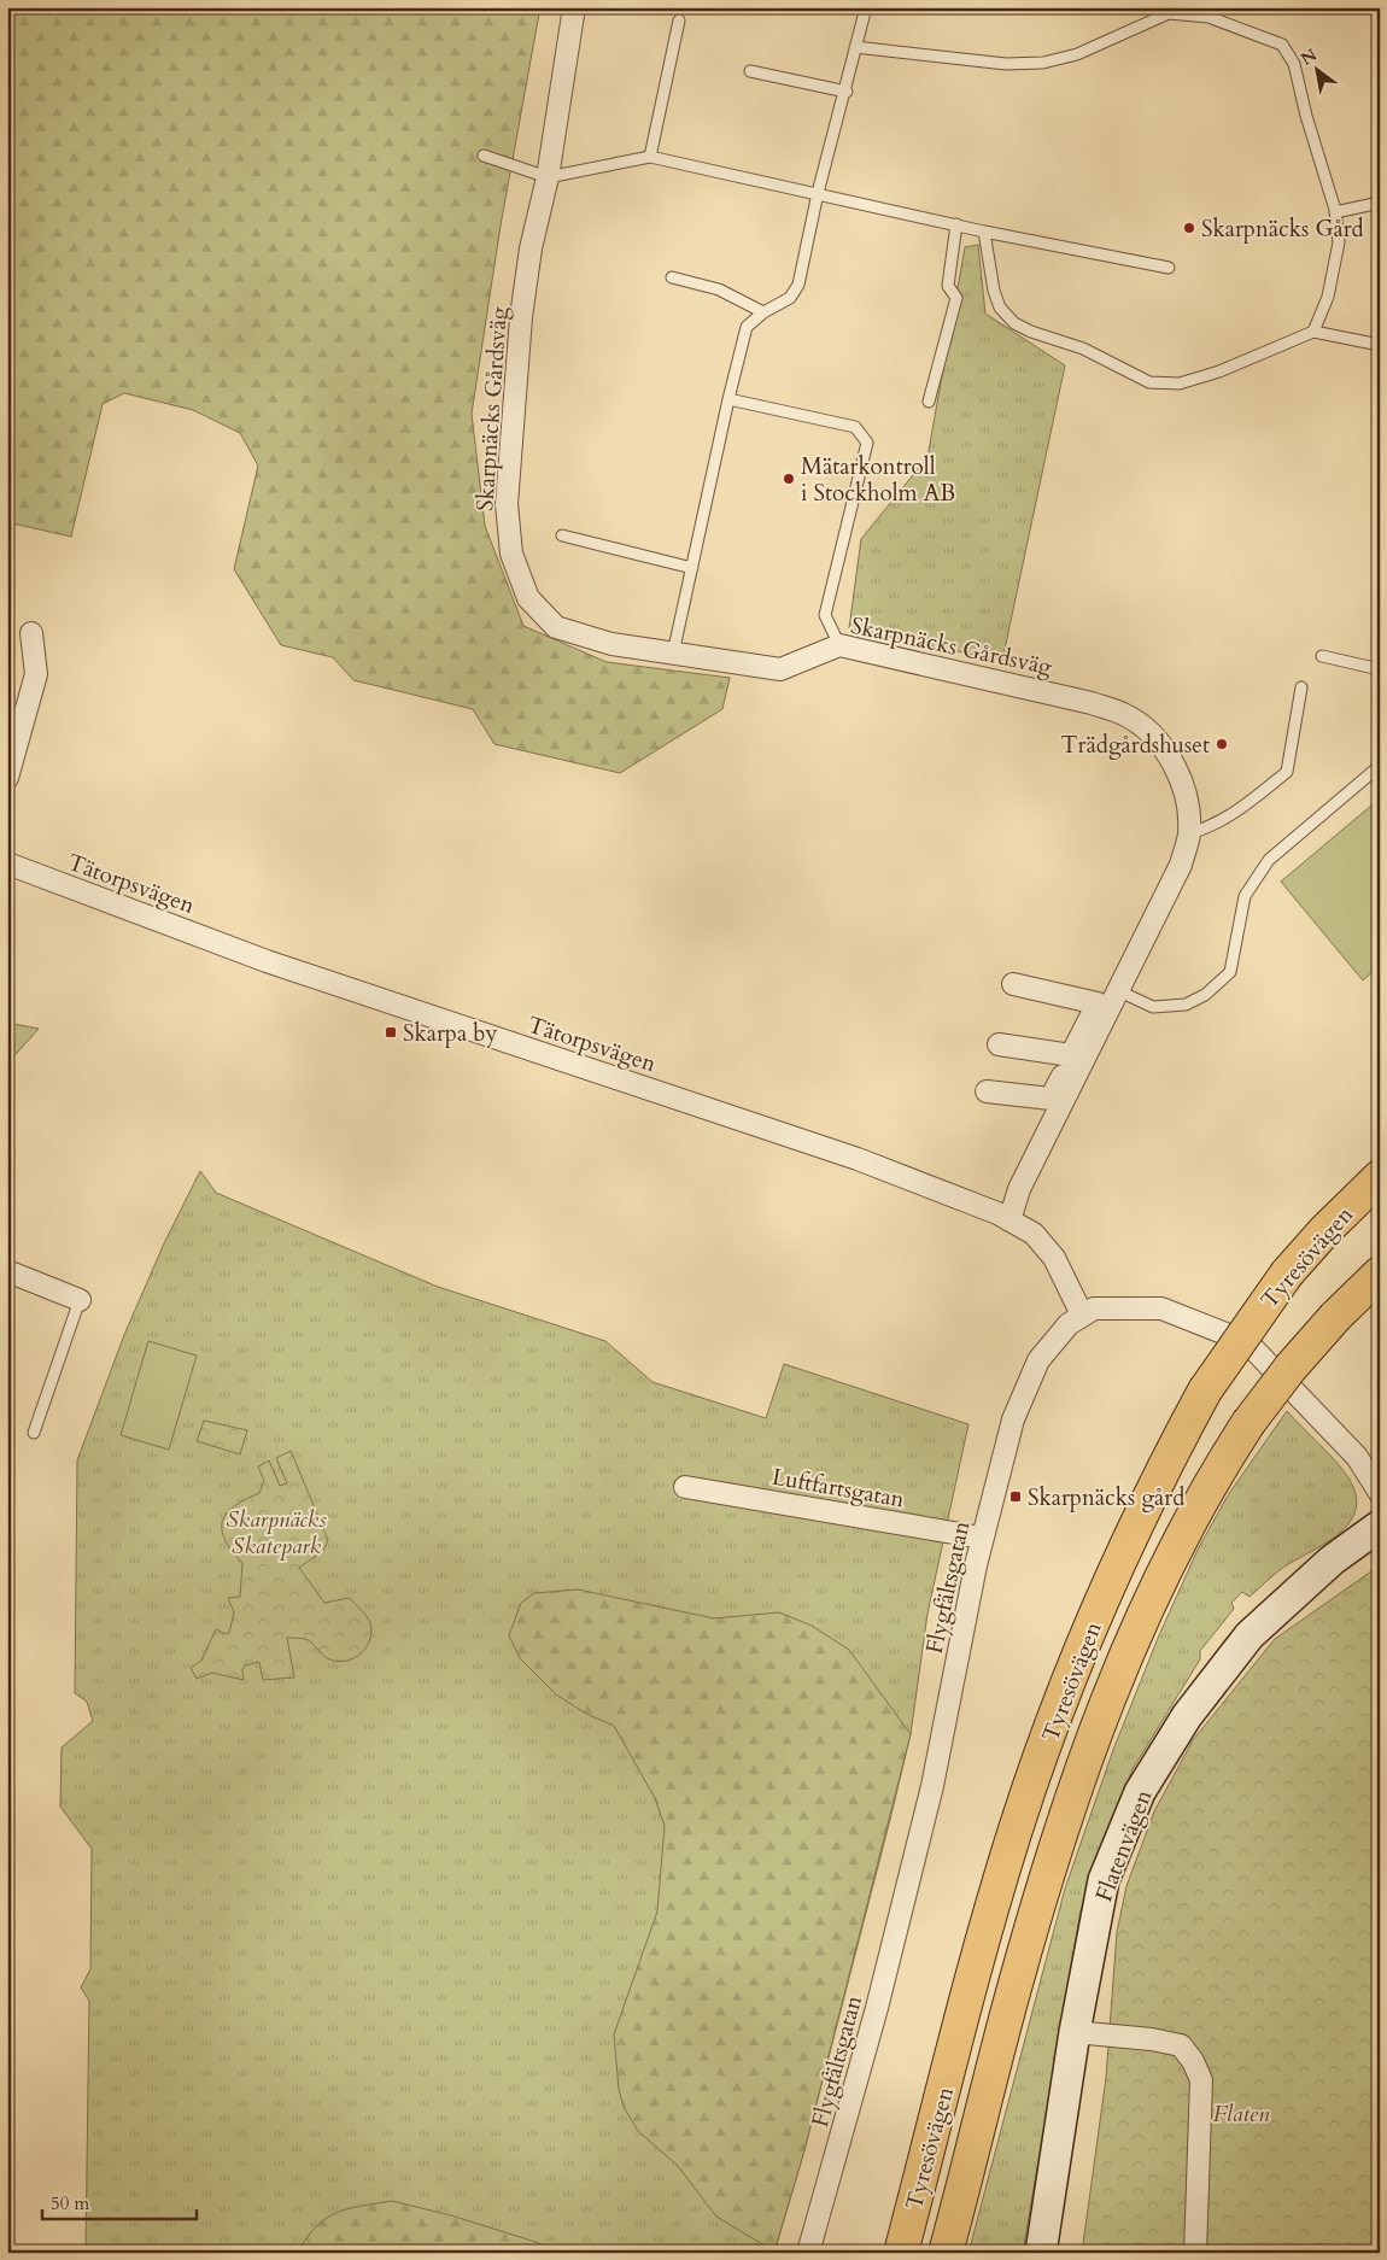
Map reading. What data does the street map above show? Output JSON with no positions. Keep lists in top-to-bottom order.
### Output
{
  "streets": {
    "highway": ["Tyresövägen"],
    "street": [
      "Skarpnäcks Gårdsväg",
      "Tätorpsvägen",
      "Luftfartsgatan",
      "Flygfältsgatan",
      "Flatenvägen"
    ]
  },
  "crossings": [
    ["Skarpnäcks Gårdsväg", "Tätorpsvägen"],
    ["Tätorpsvägen", "Flygfältsgatan"],
    ["Luftfartsgatan", "Flygfältsgatan"]
  ],
  "parks": ["Skarpnäcks Skatepark", "Flaten"],
  "places": {
    "other": ["Skarpnäcks Gård", "Mätarkontroll i Stockholm AB", "Trädgårdshuset"],
    "transit": ["Skarpa by", "Skarpnäcks gård"]
  },
  "scale_bar": "50 m",
  "north": "top left"
}
